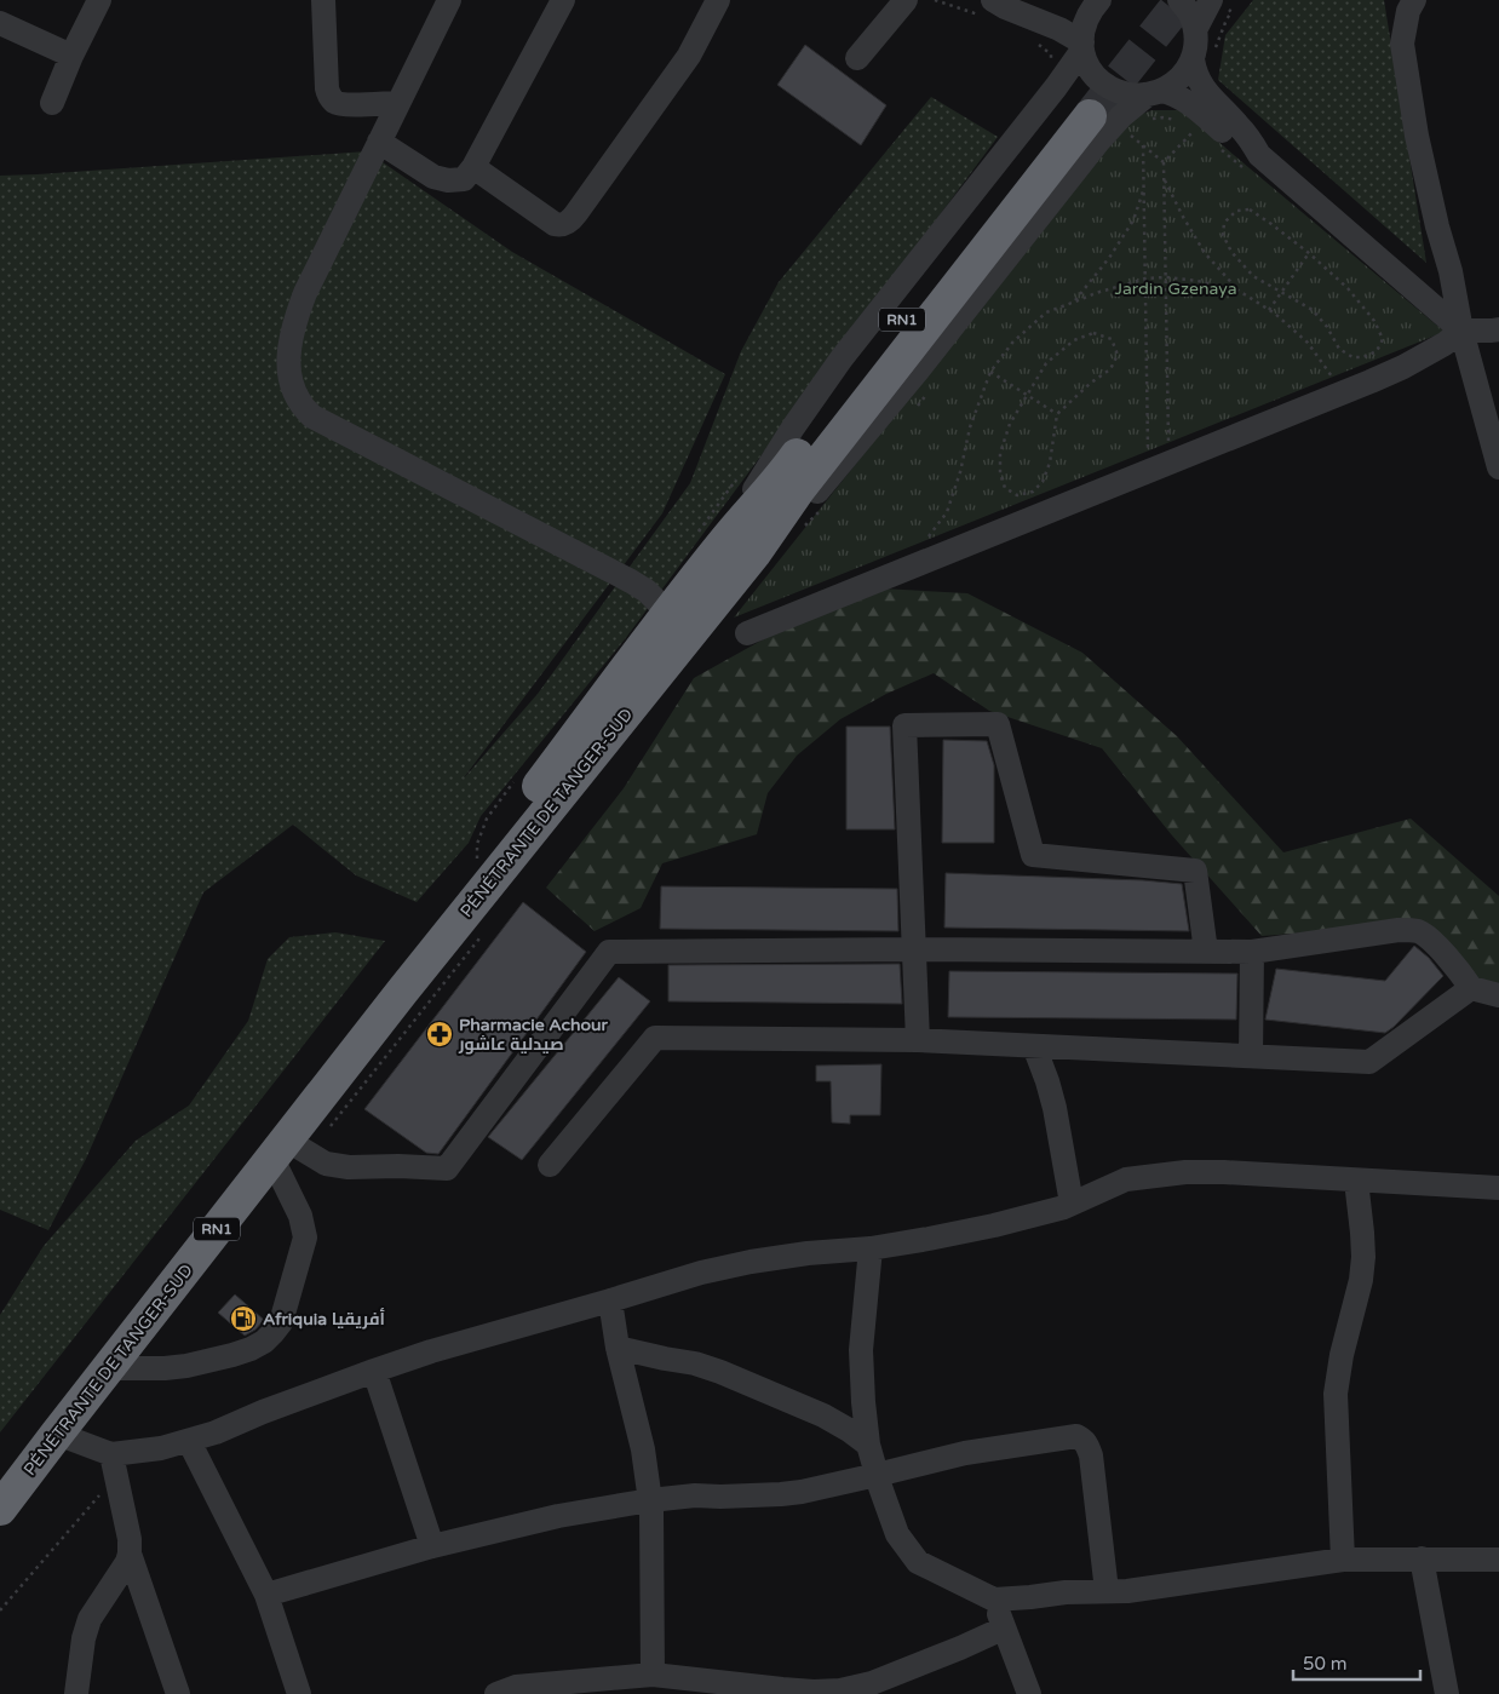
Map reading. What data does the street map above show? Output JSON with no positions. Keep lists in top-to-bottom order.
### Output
{
  "streets": {
    "highway": ["RN1", "PÉNÉTRANTE DE TANGER-SUD"]
  },
  "parks": ["Jardin Gzenaya"],
  "places": {
    "pharmacy": ["Pharmacie Achour صيدلية عاشور"],
    "fuel station": ["Afriquia أفريقيا"]
  },
  "scale_bar": "50 m"
}
